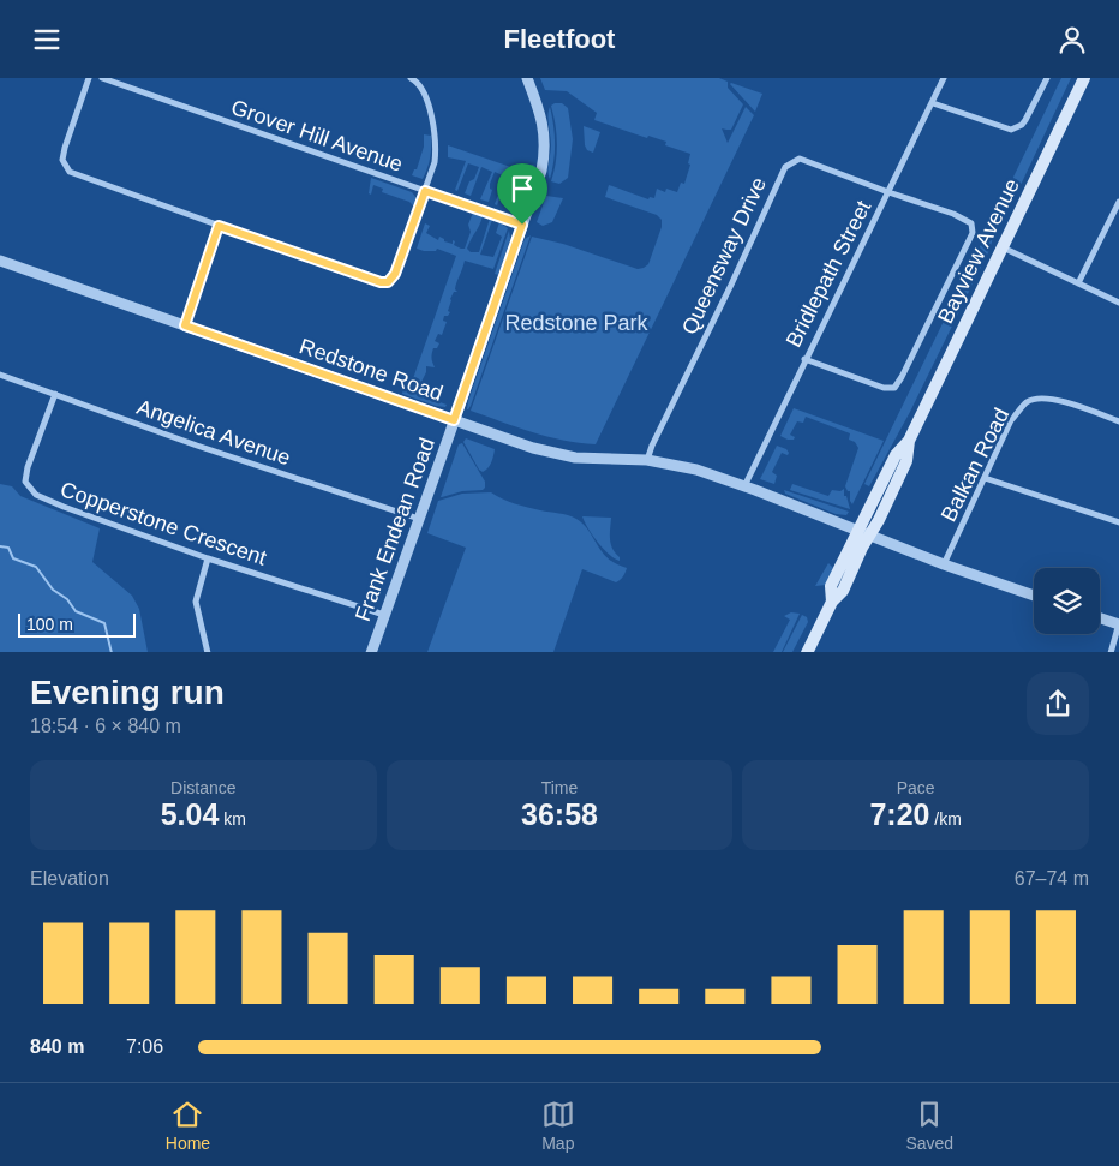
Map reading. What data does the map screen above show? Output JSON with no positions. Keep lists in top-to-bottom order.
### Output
{
  "streets": {
    "main road": ["Bayview Avenue"],
    "street": [
      "Grover Hill Avenue",
      "Queensway Drive",
      "Bridlepath Street",
      "Redstone Road",
      "Angelica Avenue",
      "Balkan Road",
      "Copperstone Crescent",
      "Frank Endean Road"
    ]
  },
  "crossings": [
    ["Grover Hill Avenue", "Frank Endean Road"],
    ["Bayview Avenue", "Redstone Road"],
    ["Queensway Drive", "Bridlepath Street"],
    ["Queensway Drive", "Redstone Road"],
    ["Bridlepath Street", "Redstone Road"],
    ["Redstone Road", "Balkan Road"],
    ["Redstone Road", "Frank Endean Road"],
    ["Angelica Avenue", "Copperstone Crescent"],
    ["Angelica Avenue", "Frank Endean Road"],
    ["Copperstone Crescent", "Frank Endean Road"]
  ],
  "parks": ["Redstone Park"],
  "scale_bar": "100 m",
  "page": {
    "header": "Fleetfoot",
    "scale": "100 m",
    "heading": ["Evening run", "18:54 · 6 × 840 m"],
    "stats": [
      ["Distance", "5.04 km"],
      ["Time", "36:58"],
      ["Pace", "7:20 /km"]
    ],
    "chart": ["Elevation", "67–74 m"],
    "list": [
      {
        "name": "840 m",
        "note": "7:06"
      }
    ],
    "tabs": ["Home", "Map", "Saved"]
  }
}
